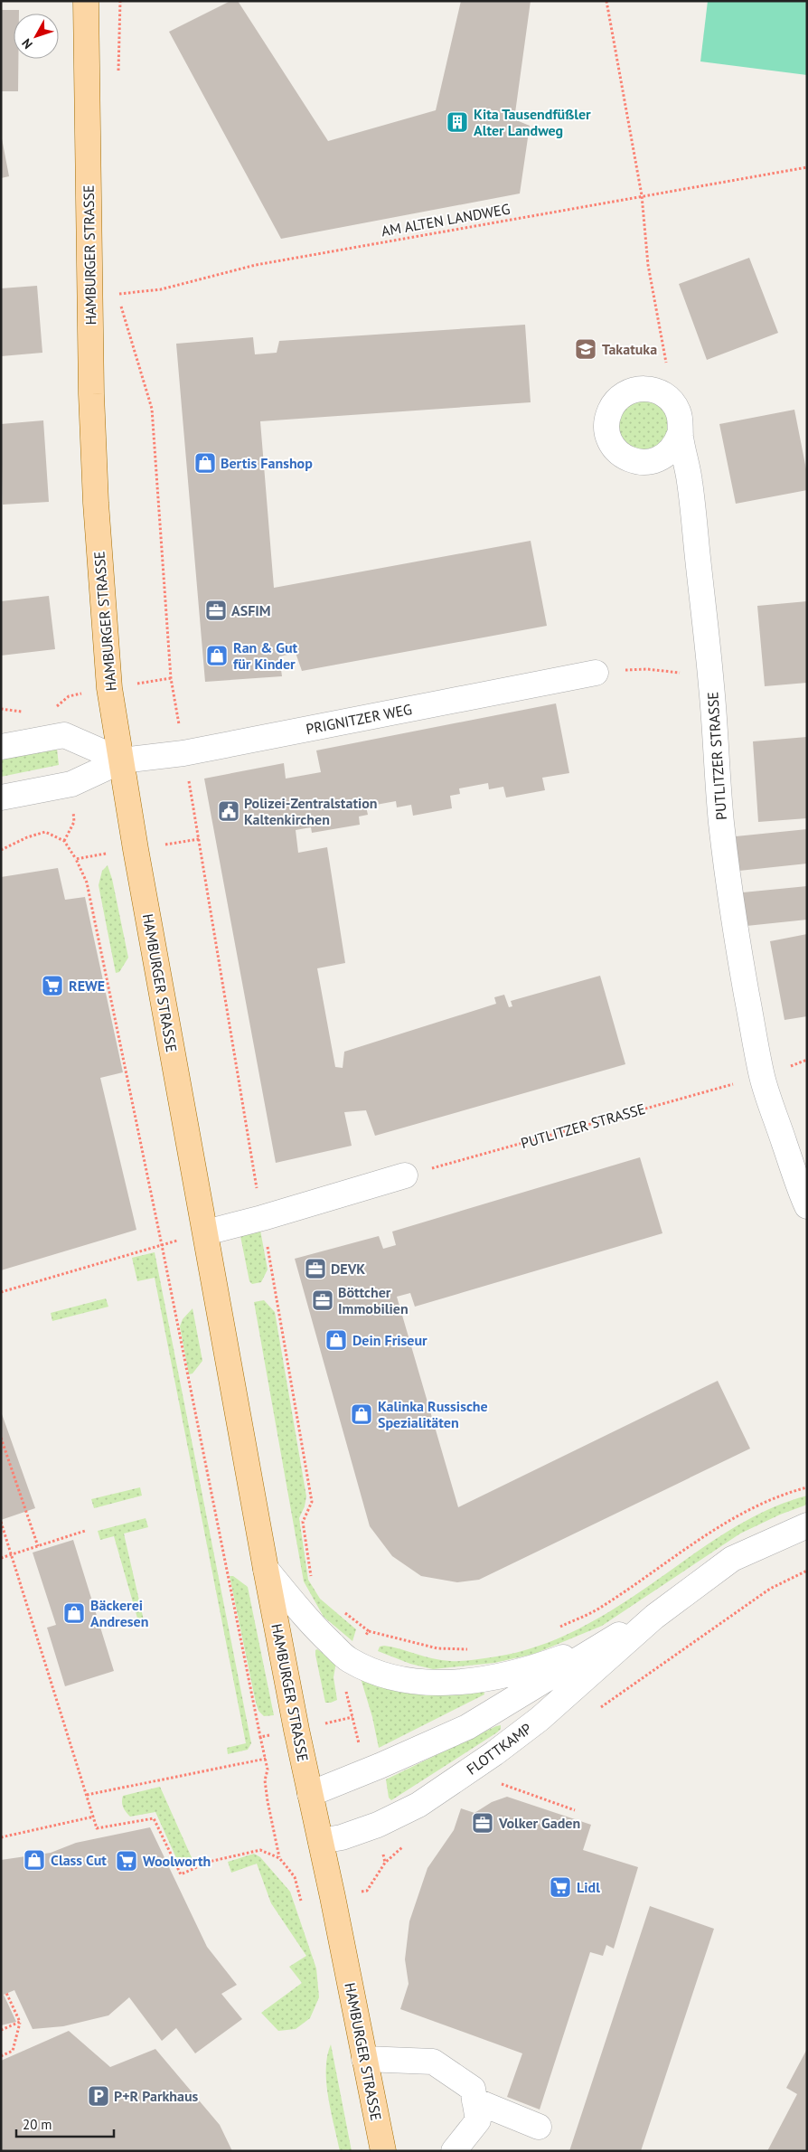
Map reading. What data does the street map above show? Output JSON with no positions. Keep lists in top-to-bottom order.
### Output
{
  "streets": {
    "main road": ["HAMBURGER STRASSE"],
    "street": ["PRIGNITZER WEG", "PUTLITZER STRASSE", "FLOTTKAMP"],
    "path": ["AM ALTEN LANDWEG"]
  },
  "crossings": [
    ["HAMBURGER STRASSE", "PRIGNITZER WEG"],
    ["HAMBURGER STRASSE", "FLOTTKAMP"]
  ],
  "places": {
    "building": ["Kita Tausendfüßler Alter Landweg"],
    "school or university": ["Takatuka"],
    "shop": [
      "Bertis Fanshop",
      "Ran & Gut für Kinder",
      "Dein Friseur",
      "Kalinka Russische Spezialitäten",
      "Bäckerei Andresen",
      "Class Cut"
    ],
    "office": [
      "ASFIM",
      "DEVK",
      "Böttcher Immobilien",
      "Volker Gaden"
    ],
    "public building": ["Polizei-Zentralstation Kaltenkirchen"],
    "supermarket": ["REWE", "Woolworth", "Lidl"],
    "parking": ["P+R Parkhaus"]
  },
  "scale_bar": "20 m",
  "north": "bottom left"
}
